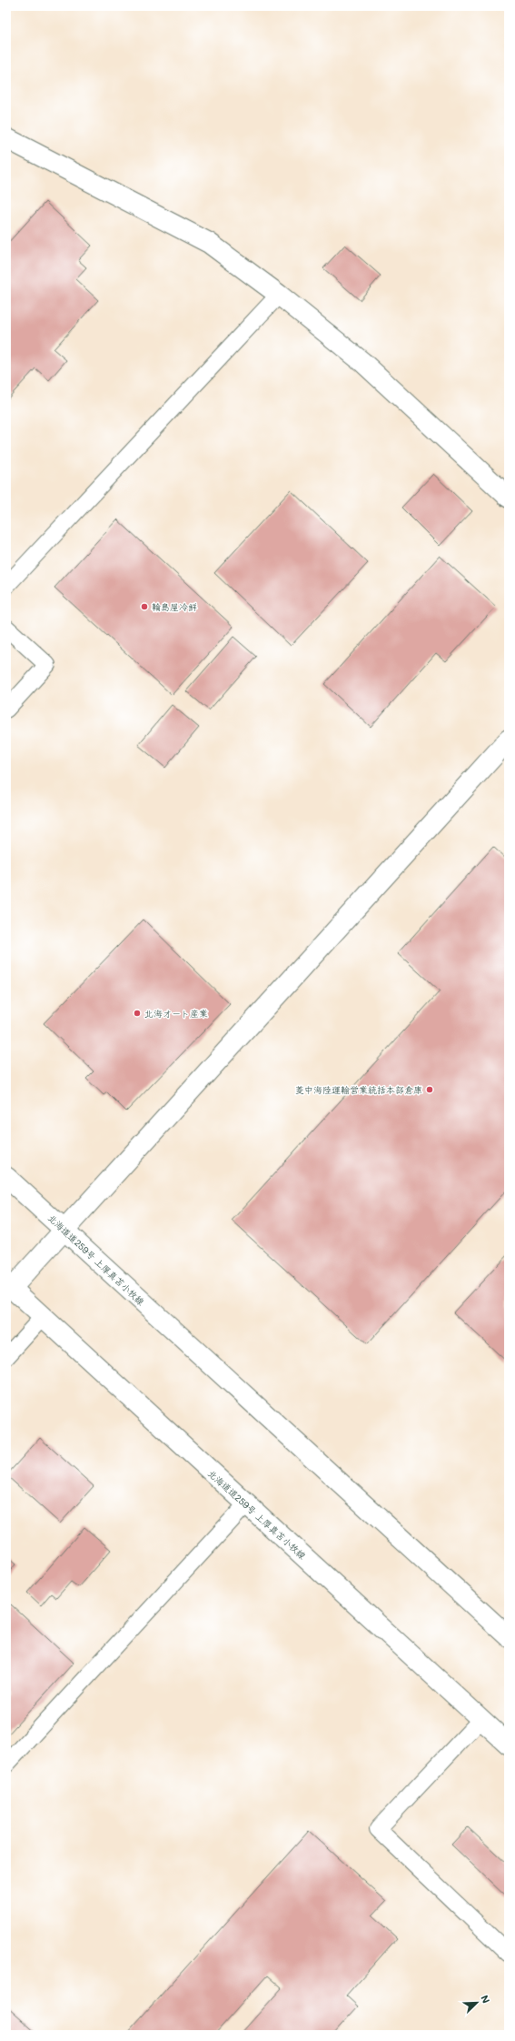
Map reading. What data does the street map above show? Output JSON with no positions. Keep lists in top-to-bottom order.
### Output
{
  "streets": {
    "street": ["北海道道259号 上厚真苫小牧線"]
  },
  "places": ["輪島屋冷鮮", "北海オート産業", "菱中海陸運輸営業統括本部倉庫"],
  "north": "top right"
}
